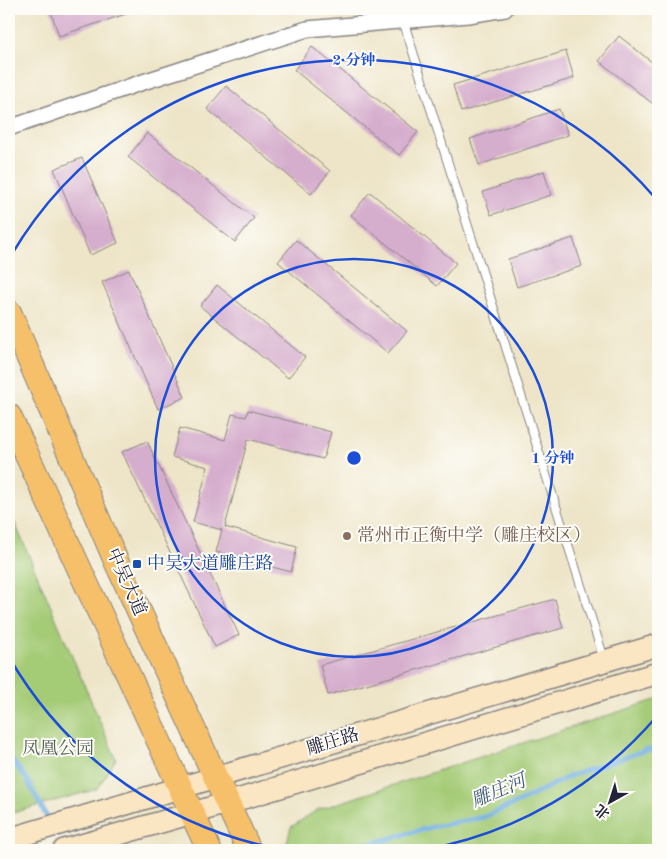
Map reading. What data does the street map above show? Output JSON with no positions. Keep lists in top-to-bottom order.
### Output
{
  "streets": {
    "main road": ["中吴大道", "雕庄路"]
  },
  "crossings": [
    ["中吴大道", "雕庄路"]
  ],
  "water": ["雕庄河"],
  "parks": ["凤凰公园"],
  "places": {
    "other": ["常州市正衡中学（雕庄校区）"],
    "transit": ["中吴大道雕庄路"]
  },
  "north": "bottom left",
  "rings": ["2 分钟", "1 分钟"]
}
